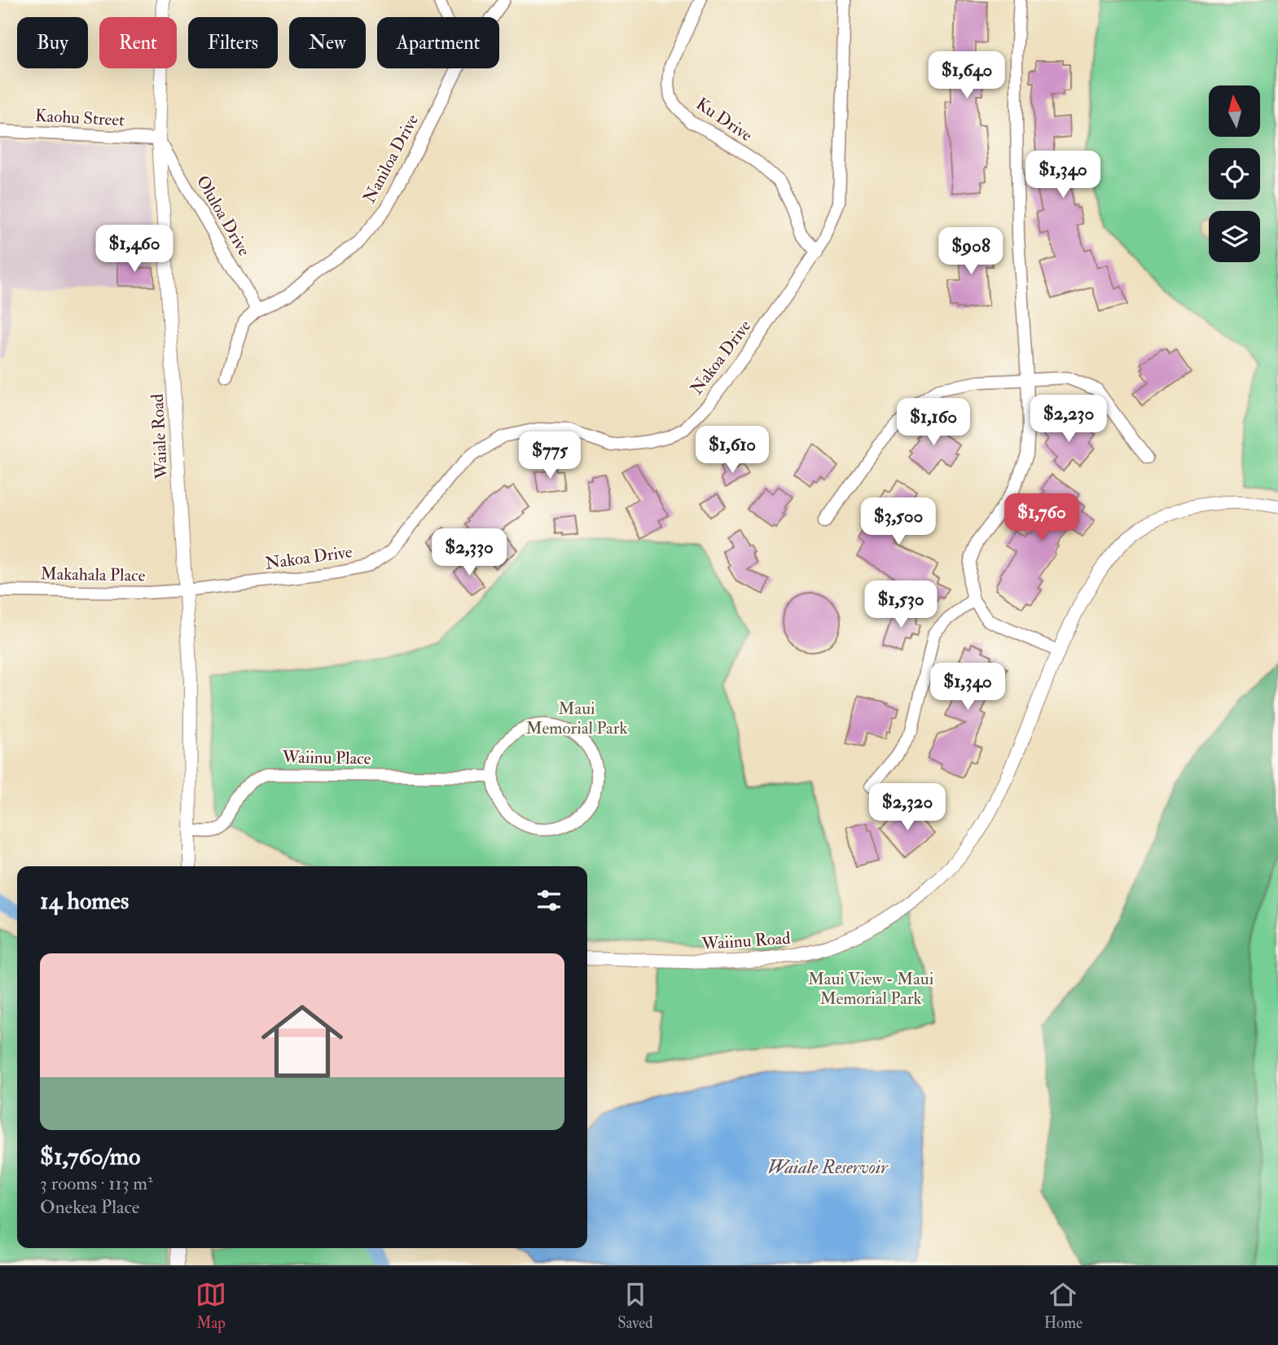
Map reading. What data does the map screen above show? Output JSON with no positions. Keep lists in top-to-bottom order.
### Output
{
  "streets": {
    "street": [
      "Kaohu Street",
      "Ku Drive",
      "Naniloa Drive",
      "Oluloa Drive",
      "Nakoa Drive",
      "Waiale Road",
      "Makahala Place",
      "Waiinu Place",
      "Waiinu Road"
    ]
  },
  "crossings": [
    ["Kaohu Street", "Oluloa Drive"],
    ["Kaohu Street", "Waiale Road"],
    ["Ku Drive", "Nakoa Drive"],
    ["Naniloa Drive", "Oluloa Drive"],
    ["Oluloa Drive", "Waiale Road"],
    ["Nakoa Drive", "Waiale Road"],
    ["Nakoa Drive", "Makahala Place"],
    ["Waiale Road", "Makahala Place"],
    ["Waiale Road", "Waiinu Place"]
  ],
  "water": ["Waiale Reservoir"],
  "parks": ["Maui Memorial Park", "Maui View - Maui Memorial Park"],
  "north": "top",
  "page": {
    "chip": [
      "Buy",
      "Rent",
      "Filters",
      "New",
      "Apartment"
    ],
    "price": [
      "$1,640",
      "$1,340",
      "$1,460",
      "$908",
      "$2,230",
      "$1,160",
      "$1,610",
      "$775",
      "$1,760",
      "$3,500",
      "$2,330",
      "$1,530",
      "$1,340",
      "$2,320"
    ],
    "heading": "14 homes",
    "list": [
      {
        "name": "$1,760/mo",
        "note": "3 rooms · 113 m² · Onekea Place"
      }
    ],
    "tabs": ["Map", "Saved", "Home"]
  }
}
